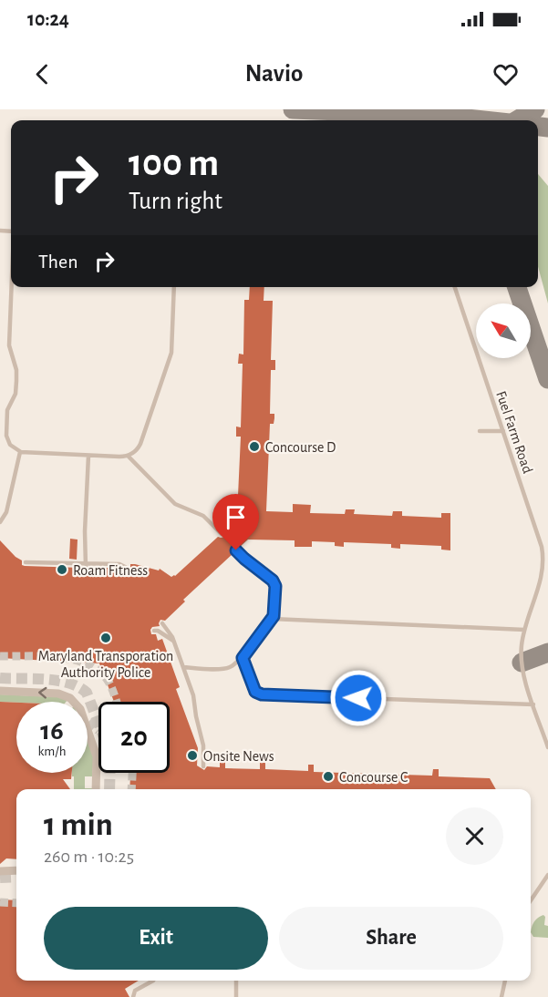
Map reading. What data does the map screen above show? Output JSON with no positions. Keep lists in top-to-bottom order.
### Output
{
  "streets": {
    "lane": ["Fuel Farm Road"]
  },
  "places": [
    "Concourse D",
    "Roam Fitness",
    "Maryland Transporation Authority Police",
    "Onsite News",
    "Concourse C"
  ],
  "north": "top left",
  "page": {
    "status": "10:24",
    "header": "Navio",
    "turn": ["100 m", "Turn right"],
    "then": "Then",
    "speed": "16 km/h",
    "limit": "20",
    "heading": ["1 min", "260 m · 10:25"],
    "buttons": ["Exit", "Share"]
  }
}
